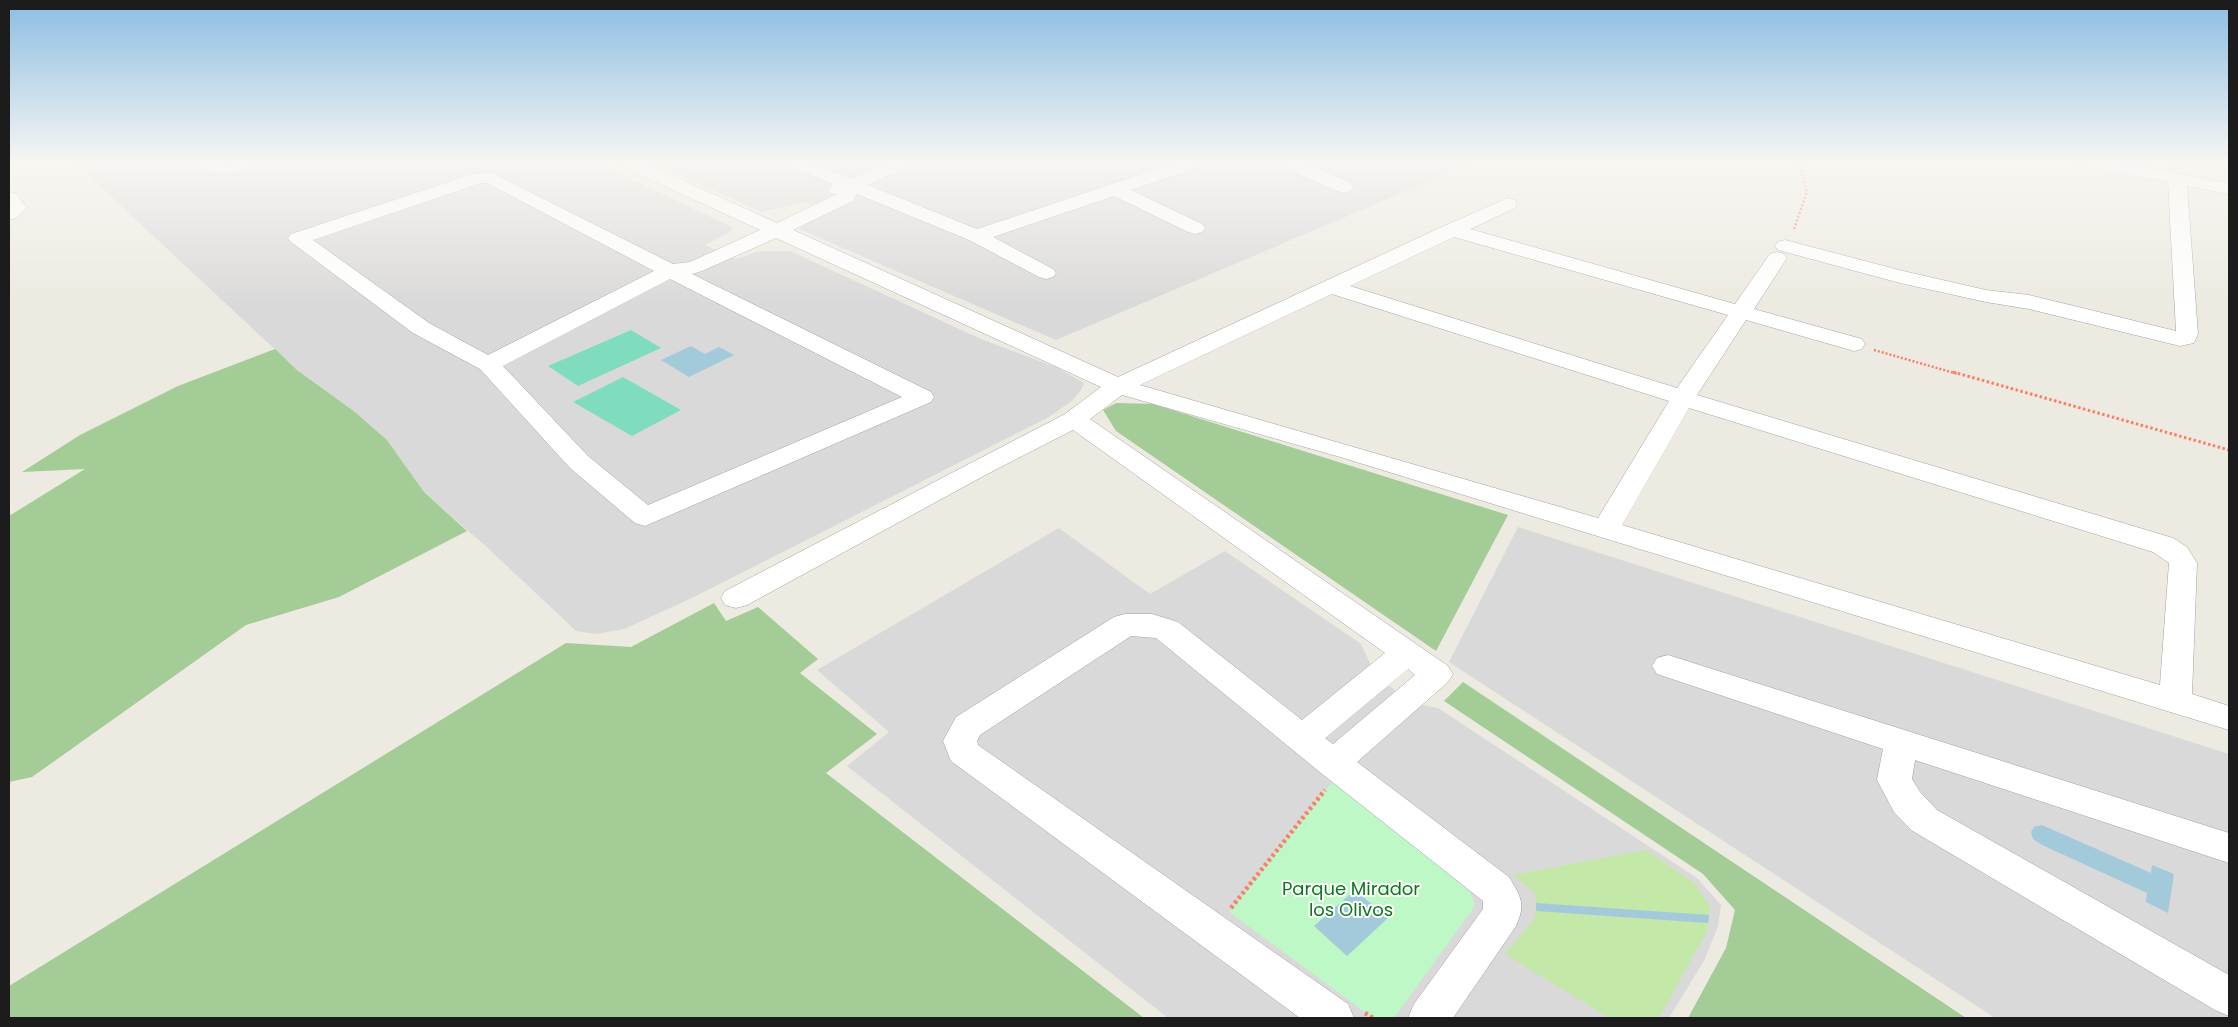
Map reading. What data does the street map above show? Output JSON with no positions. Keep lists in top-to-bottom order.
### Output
{
  "parks": ["Parque Mirador los Olivos"]
}
